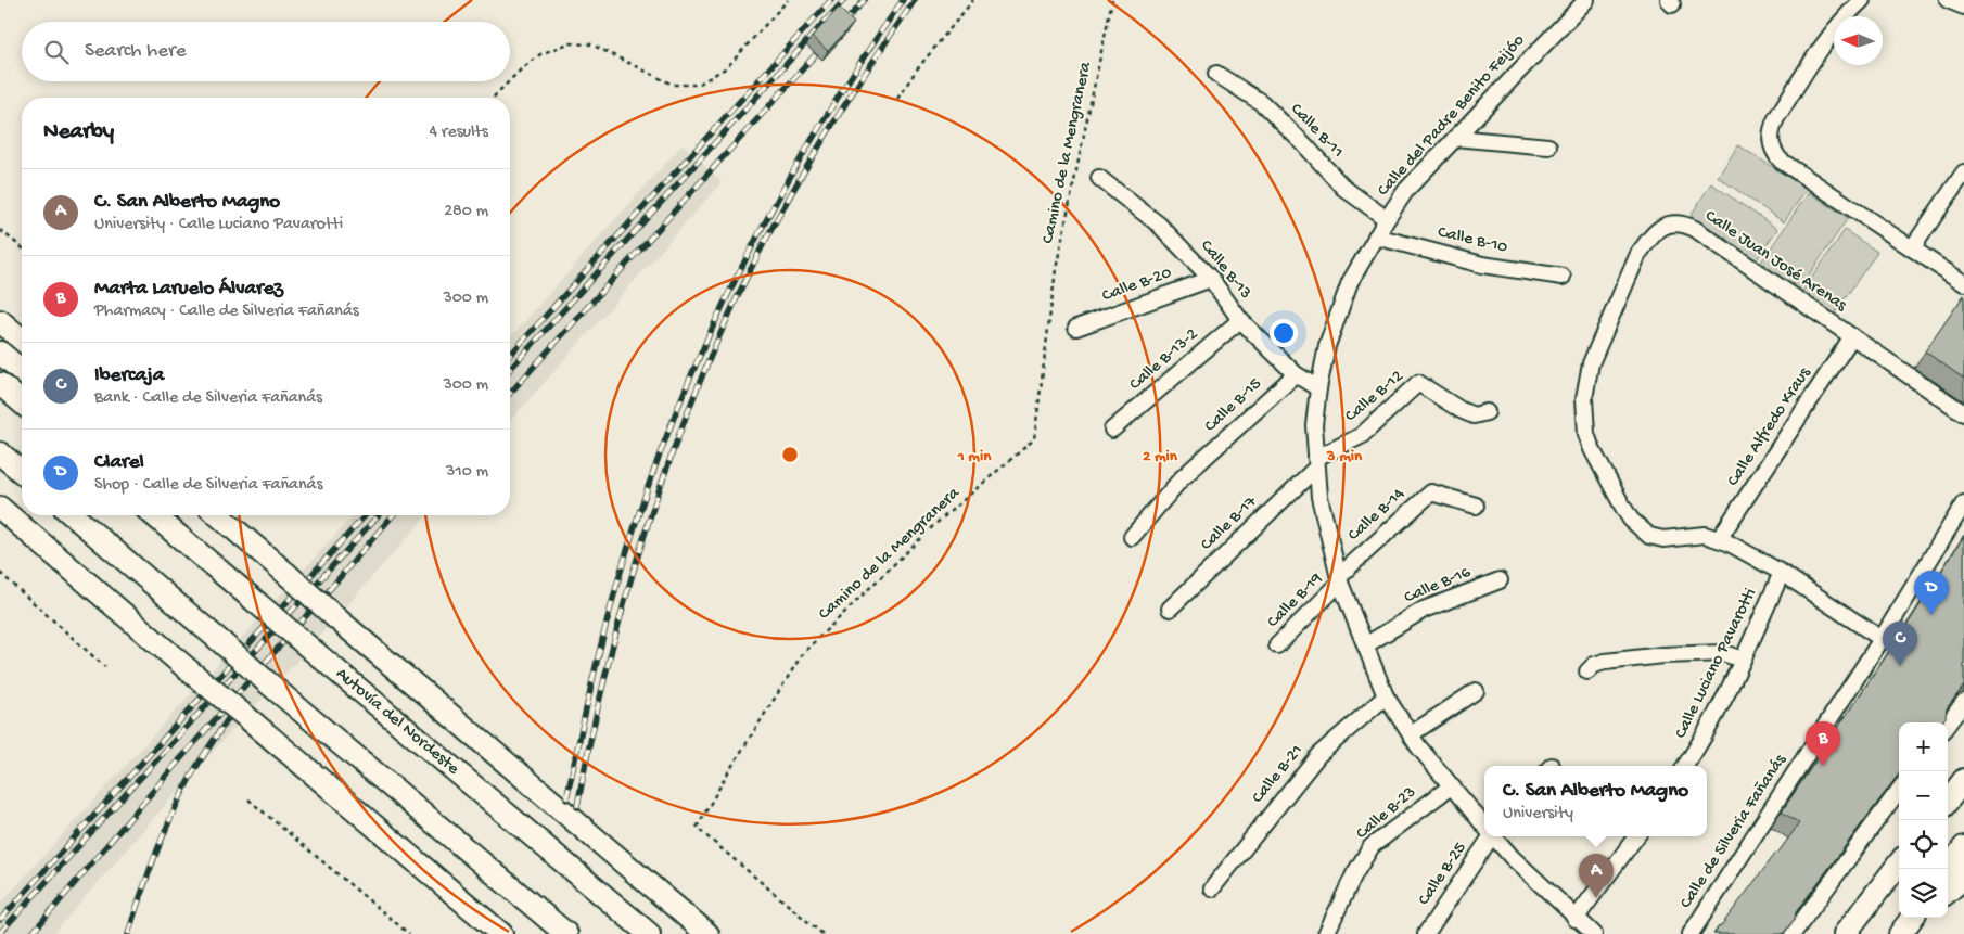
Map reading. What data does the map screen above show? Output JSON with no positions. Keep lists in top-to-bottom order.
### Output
{
  "streets": {
    "highway": ["Autovía del Nordeste"],
    "street": [
      "Calle del Padre Benito Feijóo",
      "Calle B-11",
      "Calle B-10",
      "Calle Juan José Arenas",
      "Calle B-13",
      "Calle B-20",
      "Calle B-13-2",
      "Calle B-12",
      "Calle B-15",
      "Calle Alfredo Kraus",
      "Calle B-14",
      "Calle B-17",
      "Calle B-16",
      "Calle B-19",
      "Calle Luciano Pavarotti",
      "Calle B-21",
      "Calle B-23",
      "Calle de Silveria Fañanás",
      "Calle B-25"
    ],
    "path": ["Camino de la Mengranera"]
  },
  "crossings": [
    ["Calle del Padre Benito Feijóo", "Calle B-11"],
    ["Calle del Padre Benito Feijóo", "Calle B-10"],
    ["Calle del Padre Benito Feijóo", "Calle B-13"],
    ["Calle del Padre Benito Feijóo", "Calle B-12"],
    ["Calle del Padre Benito Feijóo", "Calle B-14"],
    ["Calle del Padre Benito Feijóo", "Calle B-17"],
    ["Calle del Padre Benito Feijóo", "Calle B-16"],
    ["Calle del Padre Benito Feijóo", "Calle B-19"],
    ["Calle del Padre Benito Feijóo", "Calle B-21"],
    ["Calle del Padre Benito Feijóo", "Calle B-23"],
    ["Calle Juan José Arenas", "Calle Alfredo Kraus"],
    ["Calle Juan José Arenas", "Calle Luciano Pavarotti"],
    ["Calle Juan José Arenas", "Calle de Silveria Fañanás"],
    ["Calle B-13", "Calle B-20"],
    ["Calle B-13", "Calle B-13-2"],
    ["Calle B-13", "Calle B-15"],
    ["Calle B-12", "Calle B-17"],
    ["Calle B-14", "Calle B-19"]
  ],
  "north": "left",
  "page": {
    "search": "Search here",
    "heading": ["Nearby", "4 results"],
    "list": [
      {
        "mark": "A",
        "name": "C. San Alberto Magno",
        "note": "University · Calle Luciano Pavarotti",
        "value": "280 m"
      },
      {
        "mark": "B",
        "name": "Marta Laruelo Álvarez",
        "note": "Pharmacy · Calle de Silveria Fañanás",
        "value": "300 m"
      },
      {
        "mark": "C",
        "name": "Ibercaja",
        "note": "Bank · Calle de Silveria Fañanás",
        "value": "300 m"
      },
      {
        "mark": "D",
        "name": "Clarel",
        "note": "Shop · Calle de Silveria Fañanás",
        "value": "310 m"
      }
    ],
    "pins": [
      "D",
      "C",
      "B",
      "A"
    ],
    "map_buttons": ["+", "−"],
    "popup": ["C. San Alberto Magno", "University"]
  },
  "rings": ["1 min", "2 min", "3 min"]
}
